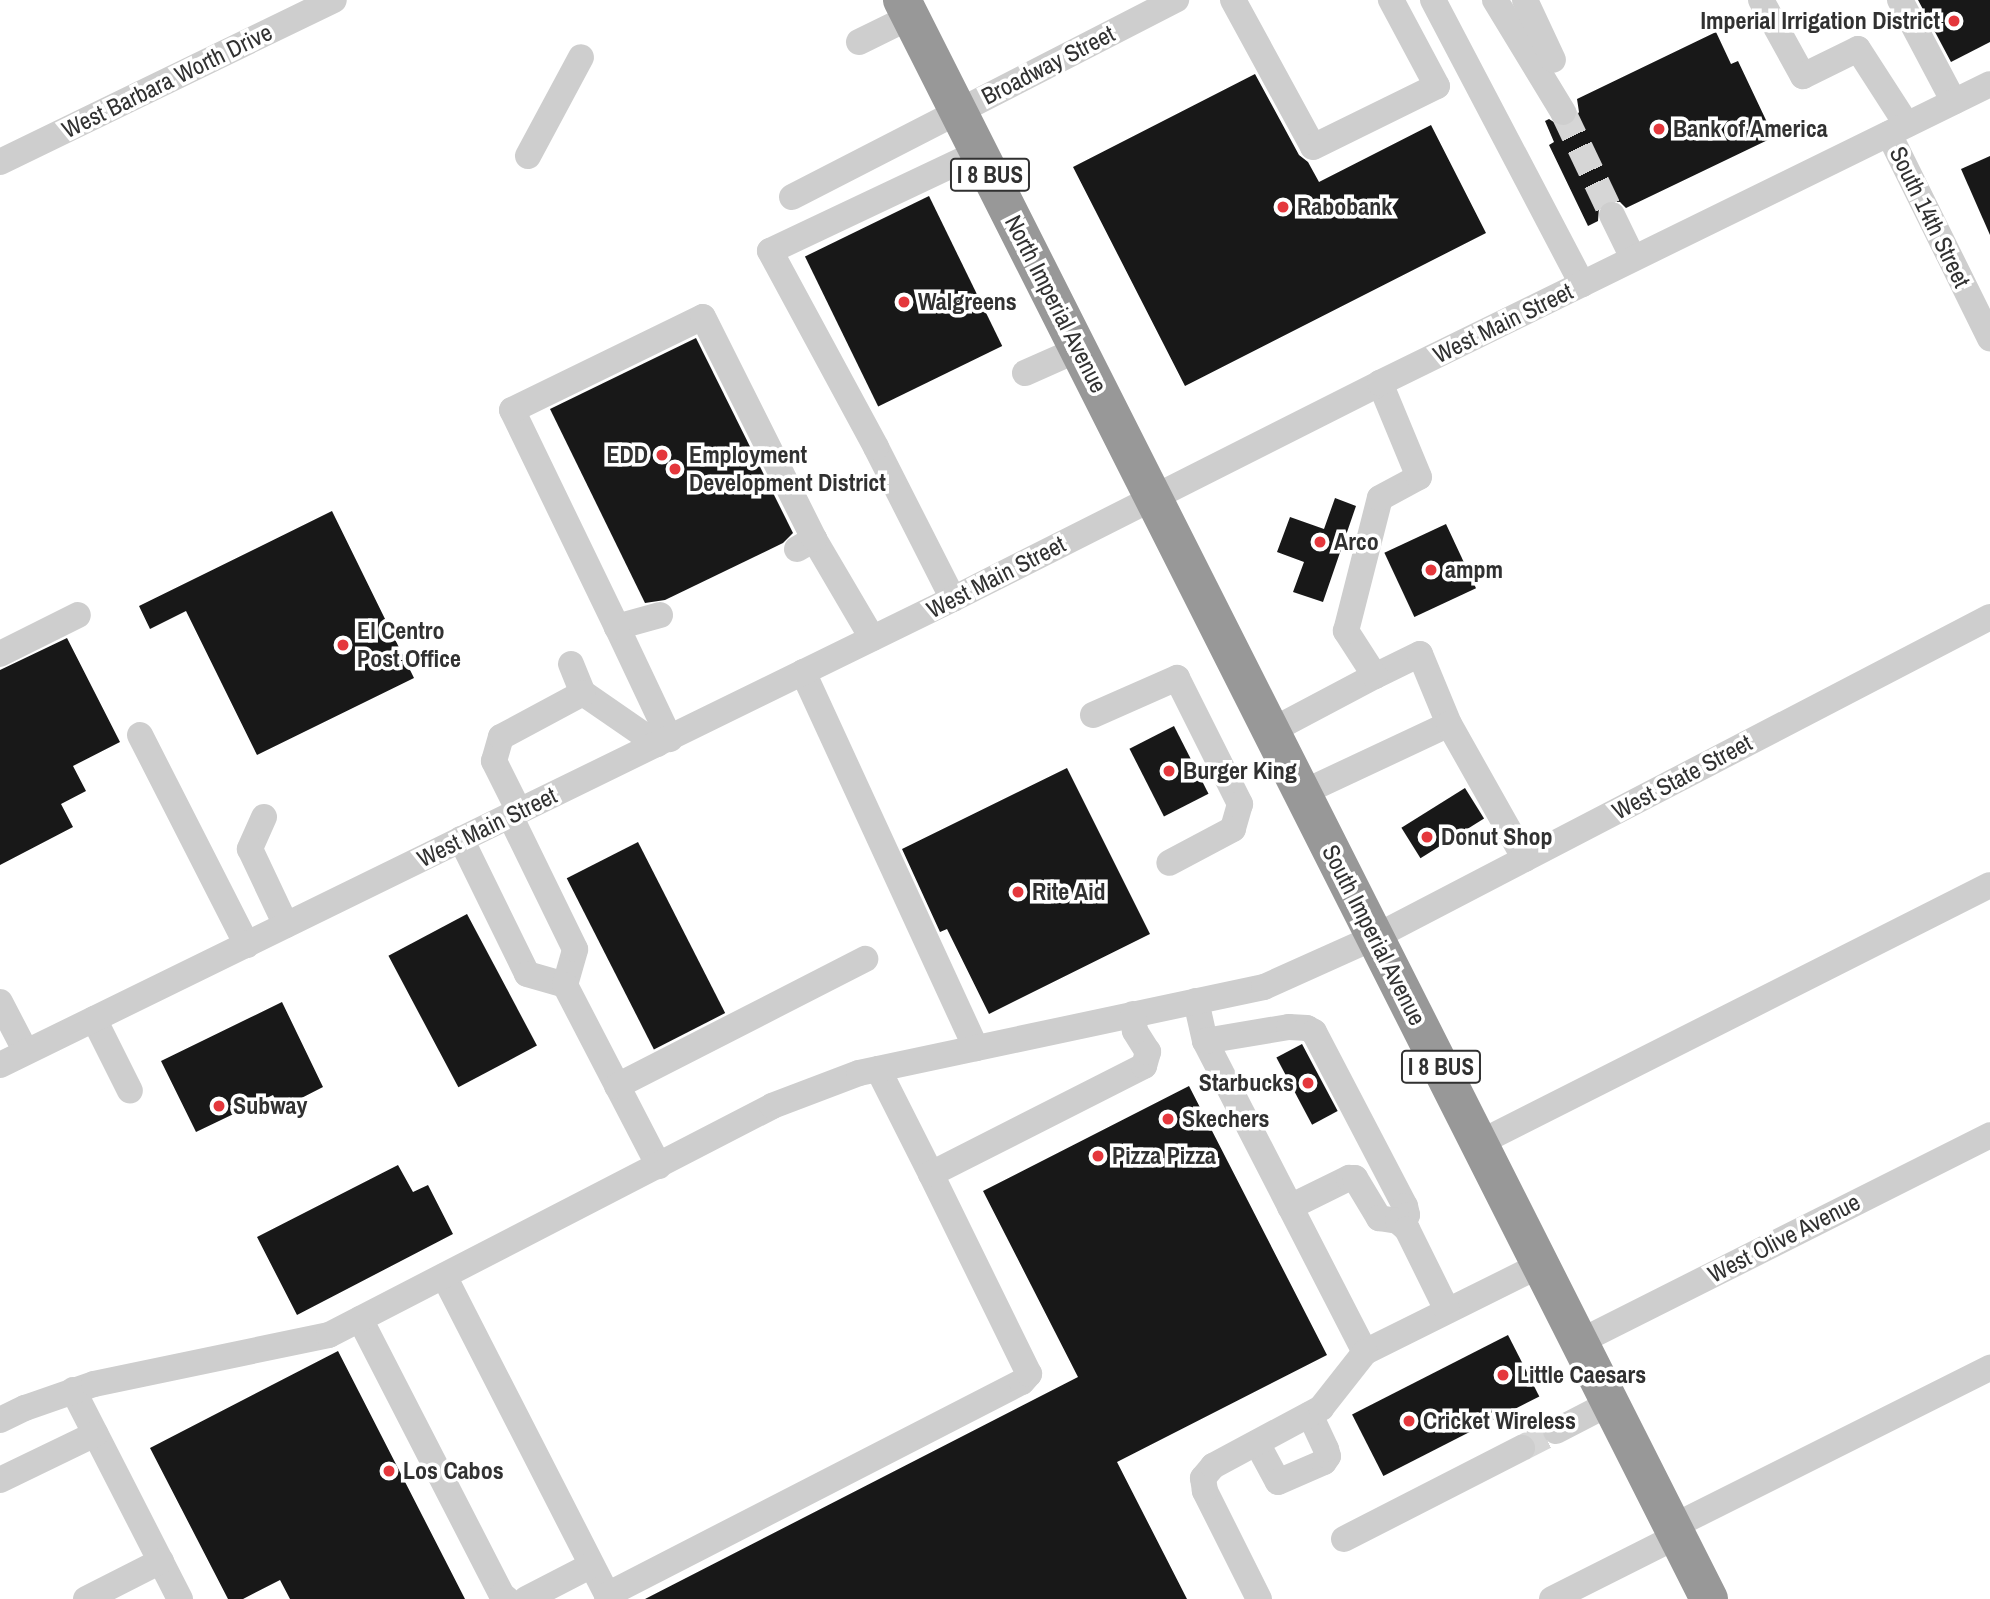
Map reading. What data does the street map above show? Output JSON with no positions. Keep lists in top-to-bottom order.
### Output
{
  "streets": {
    "highway": ["I 8 BUS", "North Imperial Avenue", "South Imperial Avenue"],
    "street": [
      "Broadway Street",
      "West Barbara Worth Drive",
      "South 14th Street",
      "West Main Street",
      "West State Street",
      "West Olive Avenue"
    ]
  },
  "crossings": [
    ["Broadway Street", "North Imperial Avenue"],
    ["South 14th Street", "West Main Street"],
    ["North Imperial Avenue", "West Main Street"],
    ["North Imperial Avenue", "South Imperial Avenue"],
    ["West Main Street", "South Imperial Avenue"],
    ["West State Street", "South Imperial Avenue"],
    ["South Imperial Avenue", "West Olive Avenue"]
  ],
  "places": [
    "Imperial Irrigation District",
    "Bank of America",
    "Rabobank",
    "Walgreens",
    "EDD",
    "Employment Development District",
    "Arco",
    "ampm",
    "El Centro Post Office",
    "Burger King",
    "Donut Shop",
    "Rite Aid",
    "Starbucks",
    "Subway",
    "Skechers",
    "Pizza Pizza",
    "Little Caesars",
    "Cricket Wireless",
    "Los Cabos"
  ]
}
